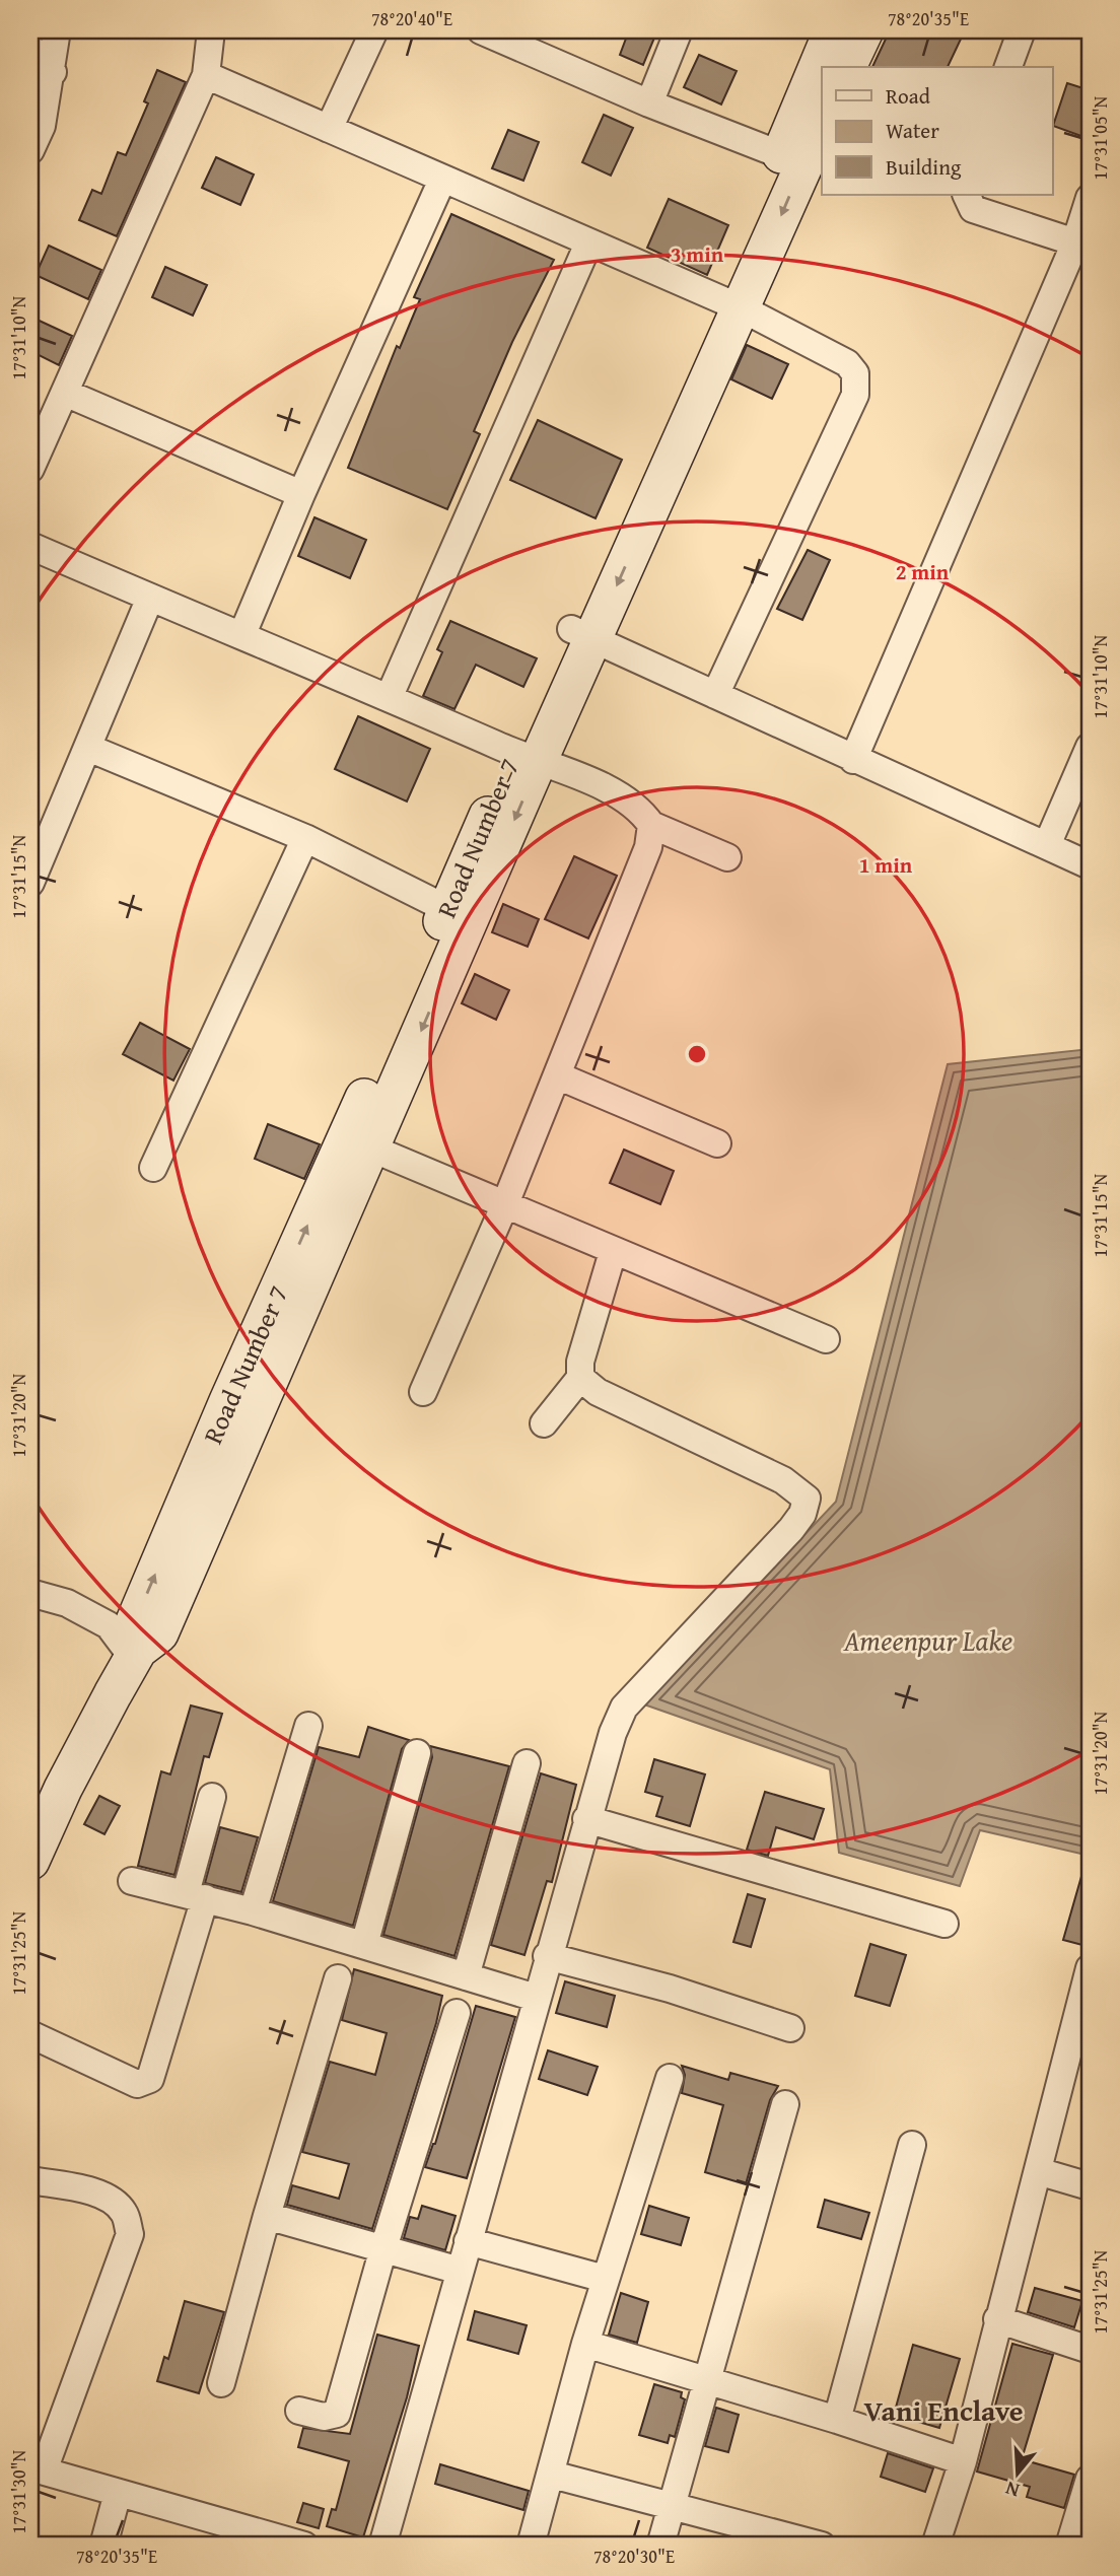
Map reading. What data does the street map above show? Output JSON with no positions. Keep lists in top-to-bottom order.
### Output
{
  "streets": {
    "street": ["Road Number 7"]
  },
  "districts": ["Vani Enclave"],
  "water": ["Ameenpur Lake"],
  "legend": ["Road", "Water", "Building"],
  "north": "bottom",
  "coordinates": [
    "78°20'40\"E",
    "78°20'35\"E",
    "17°31'05\"N",
    "17°31'10\"N",
    "17°31'15\"N",
    "17°31'20\"N",
    "17°31'25\"N",
    "17°31'30\"N",
    "78°20'30\"E"
  ],
  "rings": ["3 min", "2 min", "1 min"]
}
